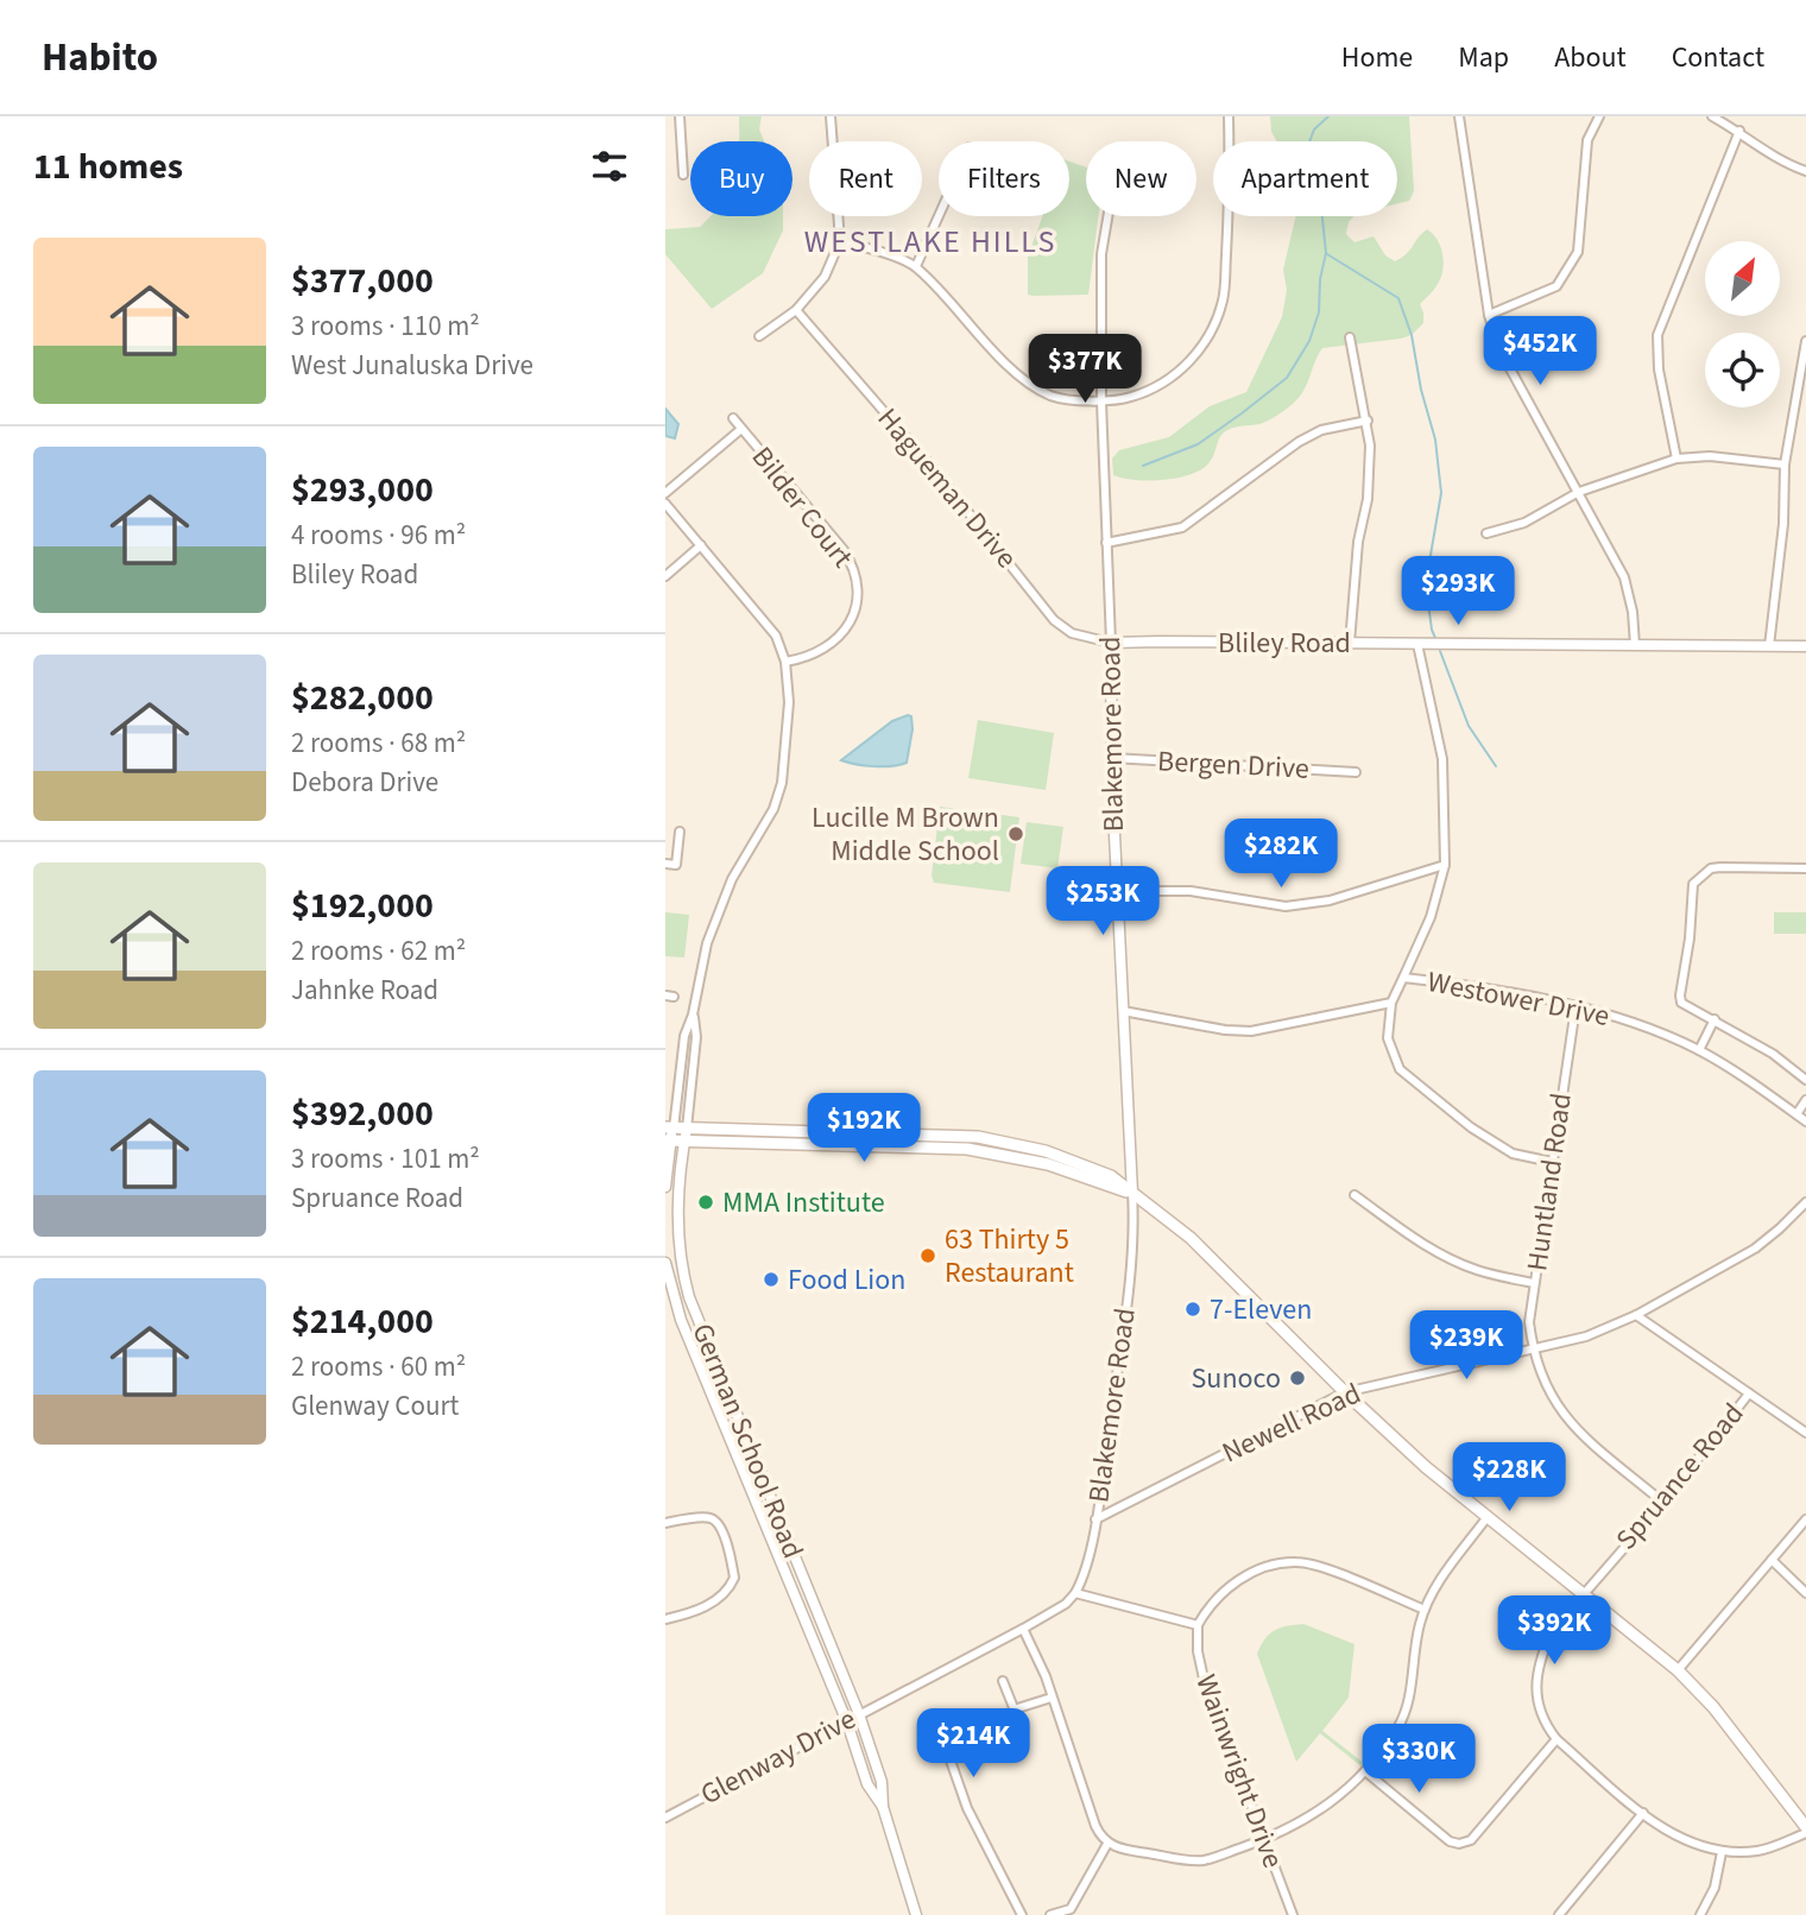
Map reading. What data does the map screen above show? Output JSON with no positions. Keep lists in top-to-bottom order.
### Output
{
  "streets": {
    "street": [
      "Hagueman Drive",
      "Bilder Court",
      "Bliley Road",
      "Blakemore Road",
      "Bergen Drive",
      "Westower Drive",
      "Huntland Road",
      "Newell Road",
      "German School Road",
      "Spruance Road",
      "Glenway Drive",
      "Wainwright Drive"
    ]
  },
  "crossings": [
    ["Hagueman Drive", "Bliley Road"],
    ["Hagueman Drive", "Blakemore Road"],
    ["Bilder Court", "German School Road"],
    ["Bliley Road", "Blakemore Road"],
    ["Blakemore Road", "Bergen Drive"],
    ["Blakemore Road", "Westower Drive"],
    ["Blakemore Road", "Newell Road"],
    ["Blakemore Road", "Glenway Drive"],
    ["Westower Drive", "Huntland Road"],
    ["Huntland Road", "Newell Road"],
    ["Huntland Road", "Spruance Road"],
    ["German School Road", "Glenway Drive"]
  ],
  "districts": ["WESTLAKE HILLS"],
  "places": [
    "Lucille M Brown Middle School",
    "MMA Institute",
    "63 Thirty 5 Restaurant",
    "Food Lion",
    "7-Eleven",
    "Sunoco"
  ],
  "north": "top right",
  "page": {
    "header": "Habito",
    "nav": [
      "Home",
      "Map",
      "About",
      "Contact"
    ],
    "heading": "11 homes",
    "chip": [
      "Buy",
      "Rent",
      "Filters",
      "New",
      "Apartment"
    ],
    "list": [
      {
        "name": "$377,000",
        "note": "3 rooms · 110 m² · West Junaluska Drive"
      },
      {
        "name": "$293,000",
        "note": "4 rooms · 96 m² · Bliley Road"
      },
      {
        "name": "$282,000",
        "note": "2 rooms · 68 m² · Debora Drive"
      },
      {
        "name": "$192,000",
        "note": "2 rooms · 62 m² · Jahnke Road"
      },
      {
        "name": "$392,000",
        "note": "3 rooms · 101 m² · Spruance Road"
      },
      {
        "name": "$214,000",
        "note": "2 rooms · 60 m² · Glenway Court"
      }
    ],
    "price": [
      "$452K",
      "$377K",
      "$293K",
      "$282K",
      "$253K",
      "$192K",
      "$239K",
      "$228K",
      "$392K",
      "$214K",
      "$330K"
    ]
  }
}
